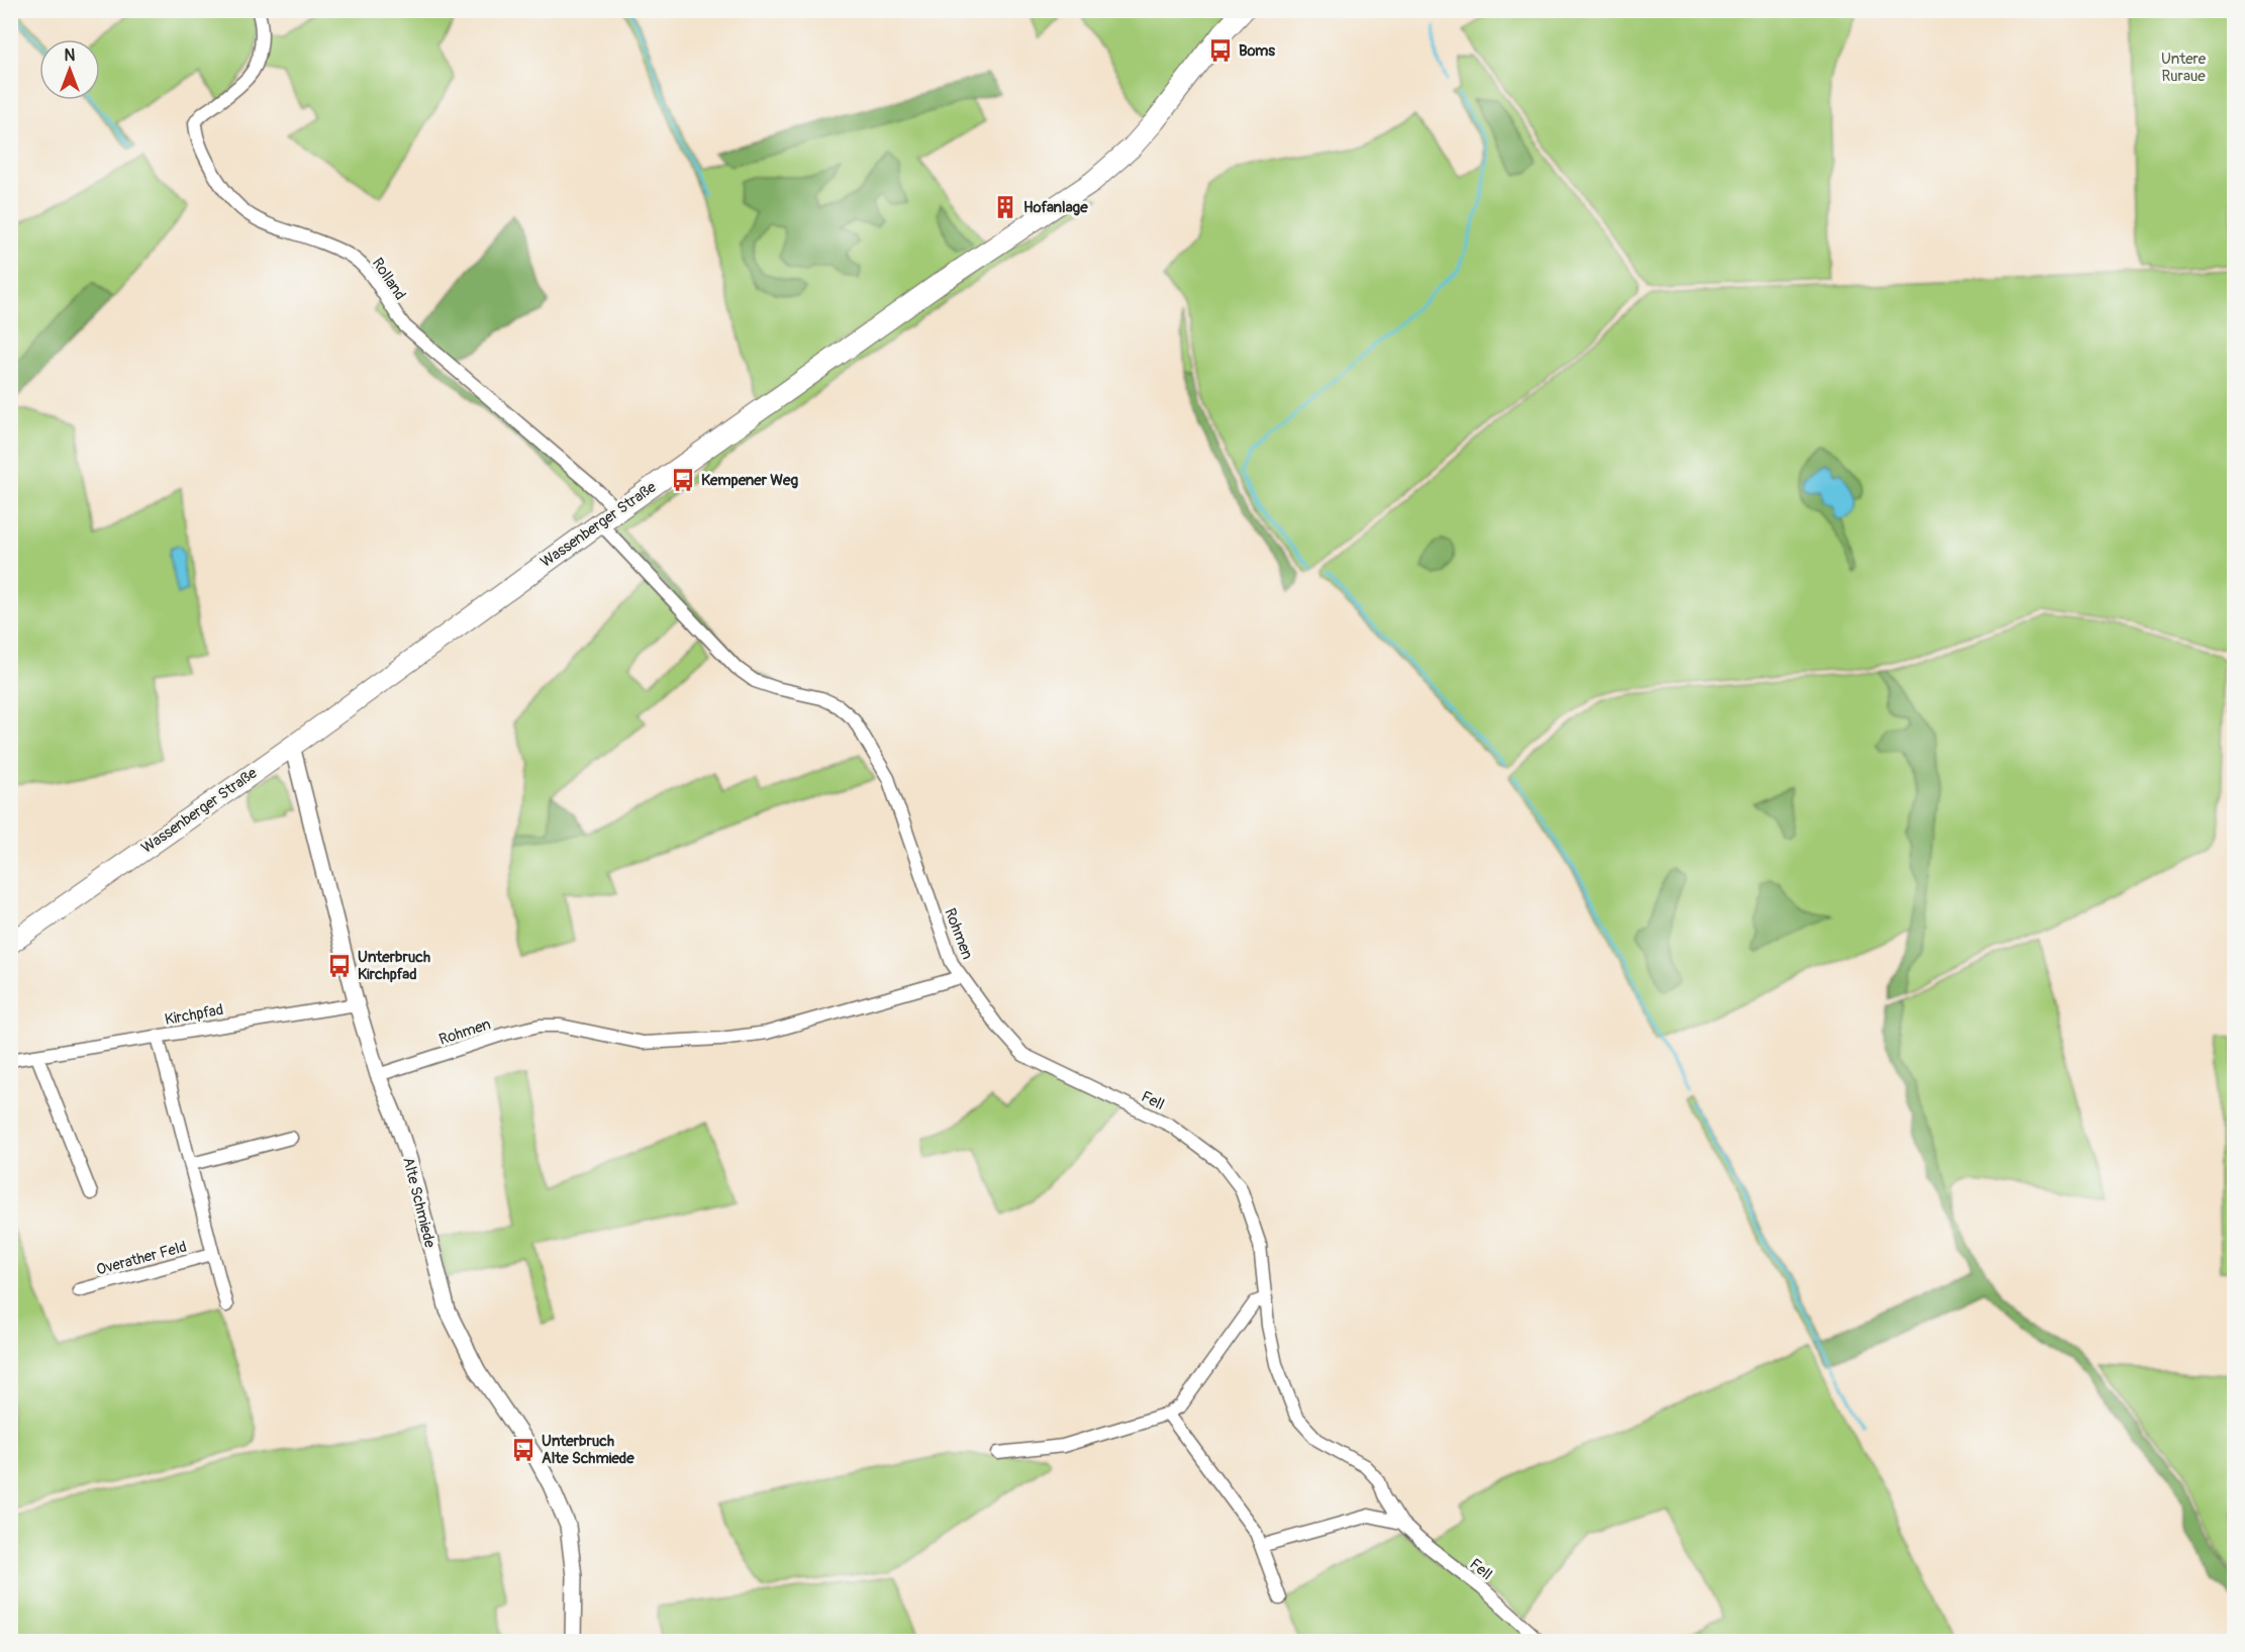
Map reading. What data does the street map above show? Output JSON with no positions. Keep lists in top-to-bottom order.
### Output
{
  "streets": {
    "main road": ["Wassenberger Straße"],
    "street": [
      "Rolland",
      "Rohmen",
      "Kirchpfad",
      "Fell",
      "Alte Schmiede",
      "Overather Feld"
    ]
  },
  "crossings": [
    ["Rolland", "Wassenberger Straße"],
    ["Wassenberger Straße", "Rohmen"],
    ["Wassenberger Straße", "Alte Schmiede"],
    ["Rohmen", "Fell"],
    ["Rohmen", "Alte Schmiede"],
    ["Kirchpfad", "Alte Schmiede"]
  ],
  "parks": ["Untere Ruraue"],
  "places": {
    "bus stop": [
      "Boms",
      "Kempener Weg",
      "Unterbruch Kirchpfad",
      "Unterbruch Alte Schmiede"
    ],
    "building": ["Hofanlage"]
  },
  "north": "top"
}
